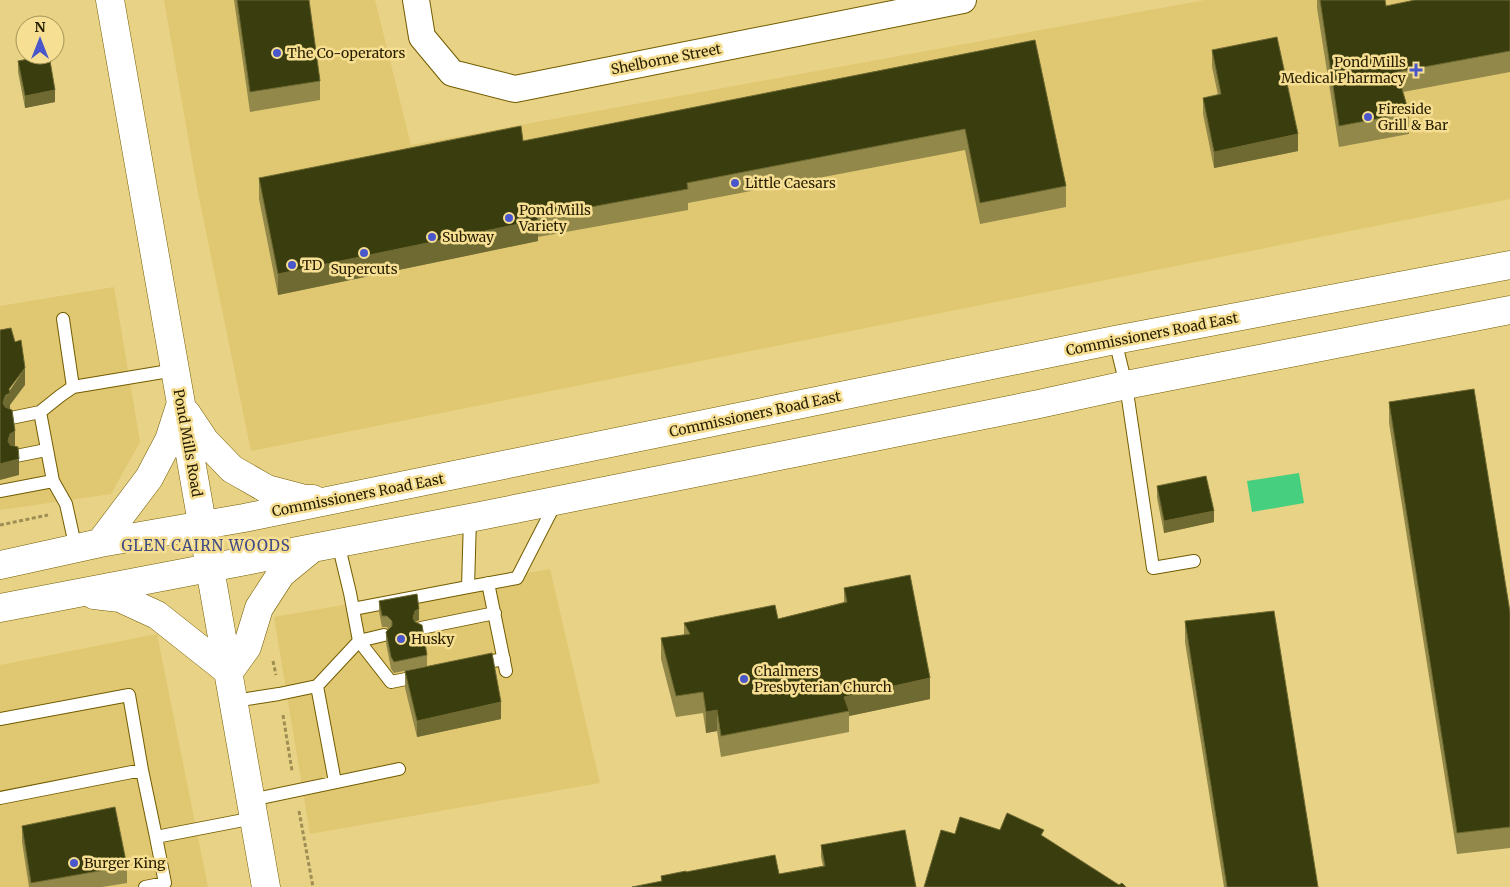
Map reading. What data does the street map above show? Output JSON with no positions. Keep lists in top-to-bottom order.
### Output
{
  "streets": {
    "main road": ["Commissioners Road East", "Pond Mills Road"],
    "street": ["Shelborne Street"]
  },
  "crossings": [
    ["Commissioners Road East", "Pond Mills Road"]
  ],
  "districts": ["GLEN CAIRN WOODS"],
  "places": {
    "other": [
      "The Co-operators",
      "Fireside Grill & Bar",
      "Little Caesars",
      "Pond Mills Variety",
      "Subway",
      "Supercuts",
      "TD",
      "Husky",
      "Chalmers Presbyterian Church",
      "Burger King"
    ],
    "health": ["Pond Mills Medical Pharmacy"]
  },
  "north": "top"
}
